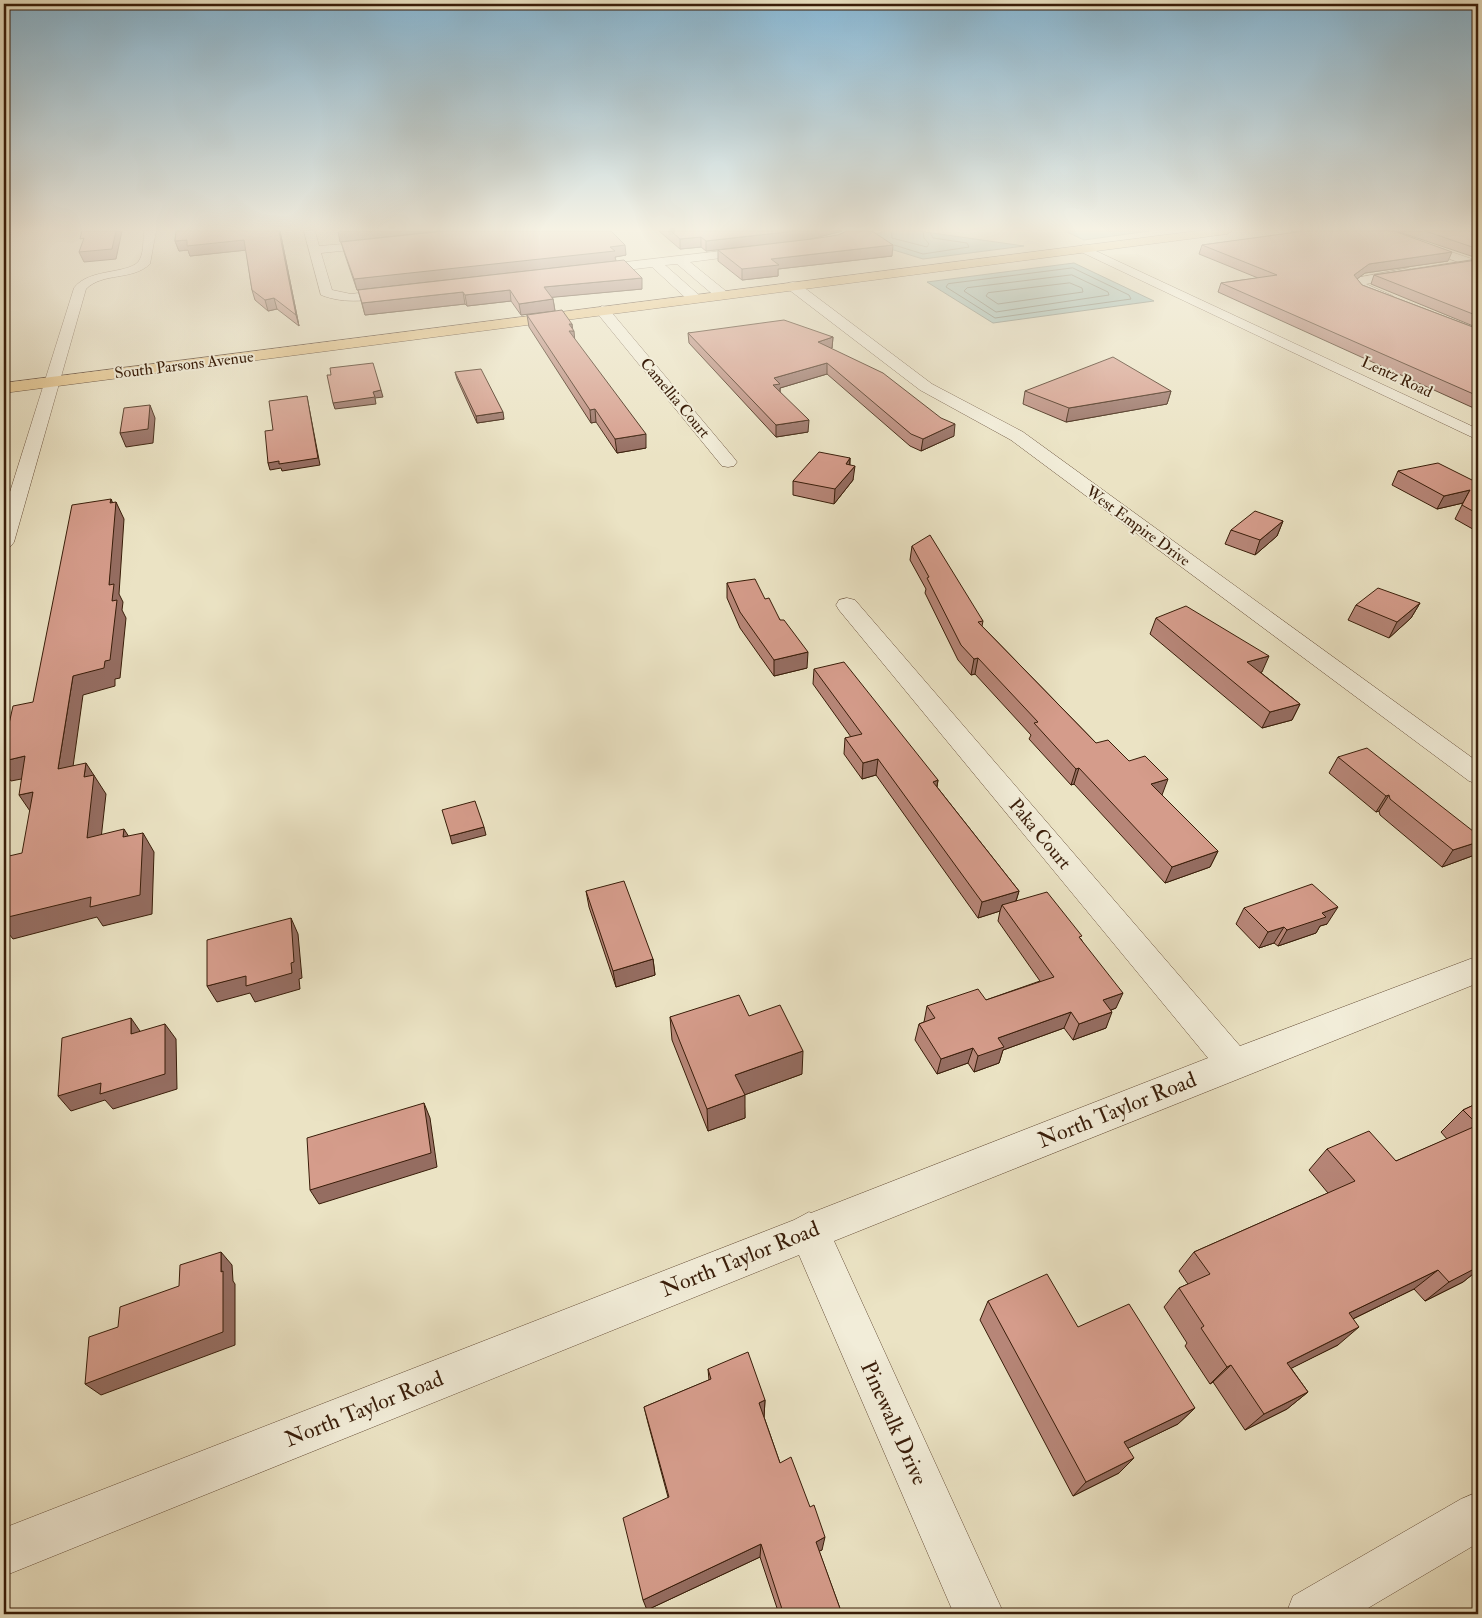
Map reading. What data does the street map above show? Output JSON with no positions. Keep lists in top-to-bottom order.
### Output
{
  "streets": {
    "main road": ["South Parsons Avenue"],
    "street": [
      "Lentz Road",
      "Camellia Court",
      "West Empire Drive",
      "Paka Court",
      "North Taylor Road",
      "Pinewalk Drive"
    ]
  },
  "crossings": [
    ["South Parsons Avenue", "Camellia Court"],
    ["Paka Court", "North Taylor Road"],
    ["North Taylor Road", "Pinewalk Drive"]
  ]
}
